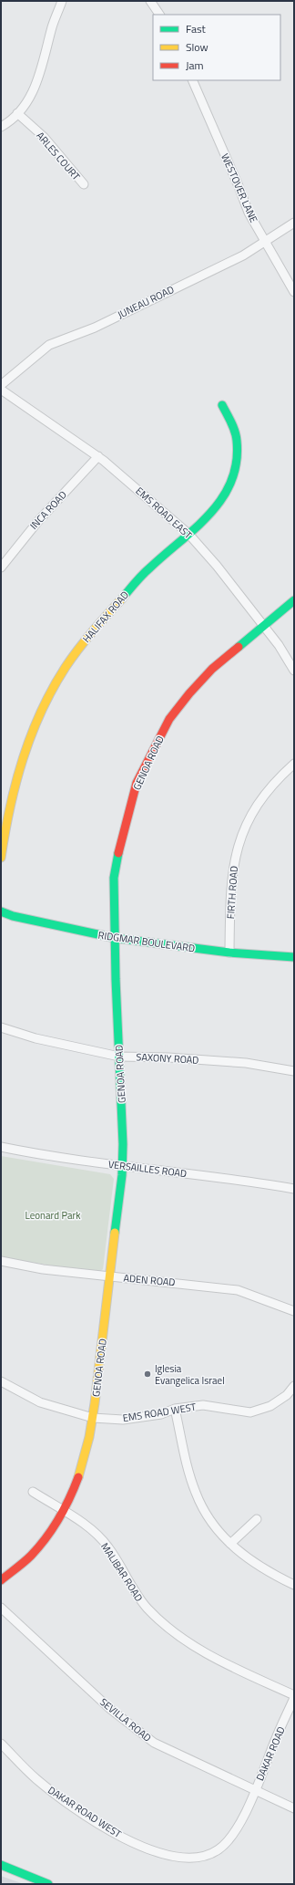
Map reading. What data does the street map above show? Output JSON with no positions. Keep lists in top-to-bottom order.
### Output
{
  "streets": {
    "street": [
      "ARLES COURT",
      "WESTOVER LANE",
      "JUNEAU ROAD",
      "INCA ROAD",
      "EMS ROAD EAST",
      "HALIFAX ROAD",
      "GENOA ROAD",
      "FIRTH ROAD",
      "RIDGMAR BOULEVARD",
      "SAXONY ROAD",
      "VERSAILLES ROAD",
      "ADEN ROAD",
      "EMS ROAD WEST",
      "MALIBAR ROAD",
      "SEVILLA ROAD",
      "DAKAR ROAD",
      "DAKAR ROAD WEST"
    ]
  },
  "crossings": [
    ["WESTOVER LANE", "JUNEAU ROAD"],
    ["INCA ROAD", "EMS ROAD EAST"],
    ["EMS ROAD EAST", "HALIFAX ROAD"],
    ["EMS ROAD EAST", "GENOA ROAD"],
    ["GENOA ROAD", "RIDGMAR BOULEVARD"],
    ["GENOA ROAD", "SAXONY ROAD"],
    ["GENOA ROAD", "VERSAILLES ROAD"],
    ["GENOA ROAD", "ADEN ROAD"],
    ["GENOA ROAD", "EMS ROAD WEST"],
    ["GENOA ROAD", "MALIBAR ROAD"],
    ["FIRTH ROAD", "RIDGMAR BOULEVARD"],
    ["SEVILLA ROAD", "DAKAR ROAD"],
    ["SEVILLA ROAD", "DAKAR ROAD WEST"],
    ["DAKAR ROAD", "DAKAR ROAD WEST"]
  ],
  "parks": ["Leonard Park"],
  "places": ["Iglesia Evangelica Israel"],
  "legend": ["Fast", "Slow", "Jam"]
}
